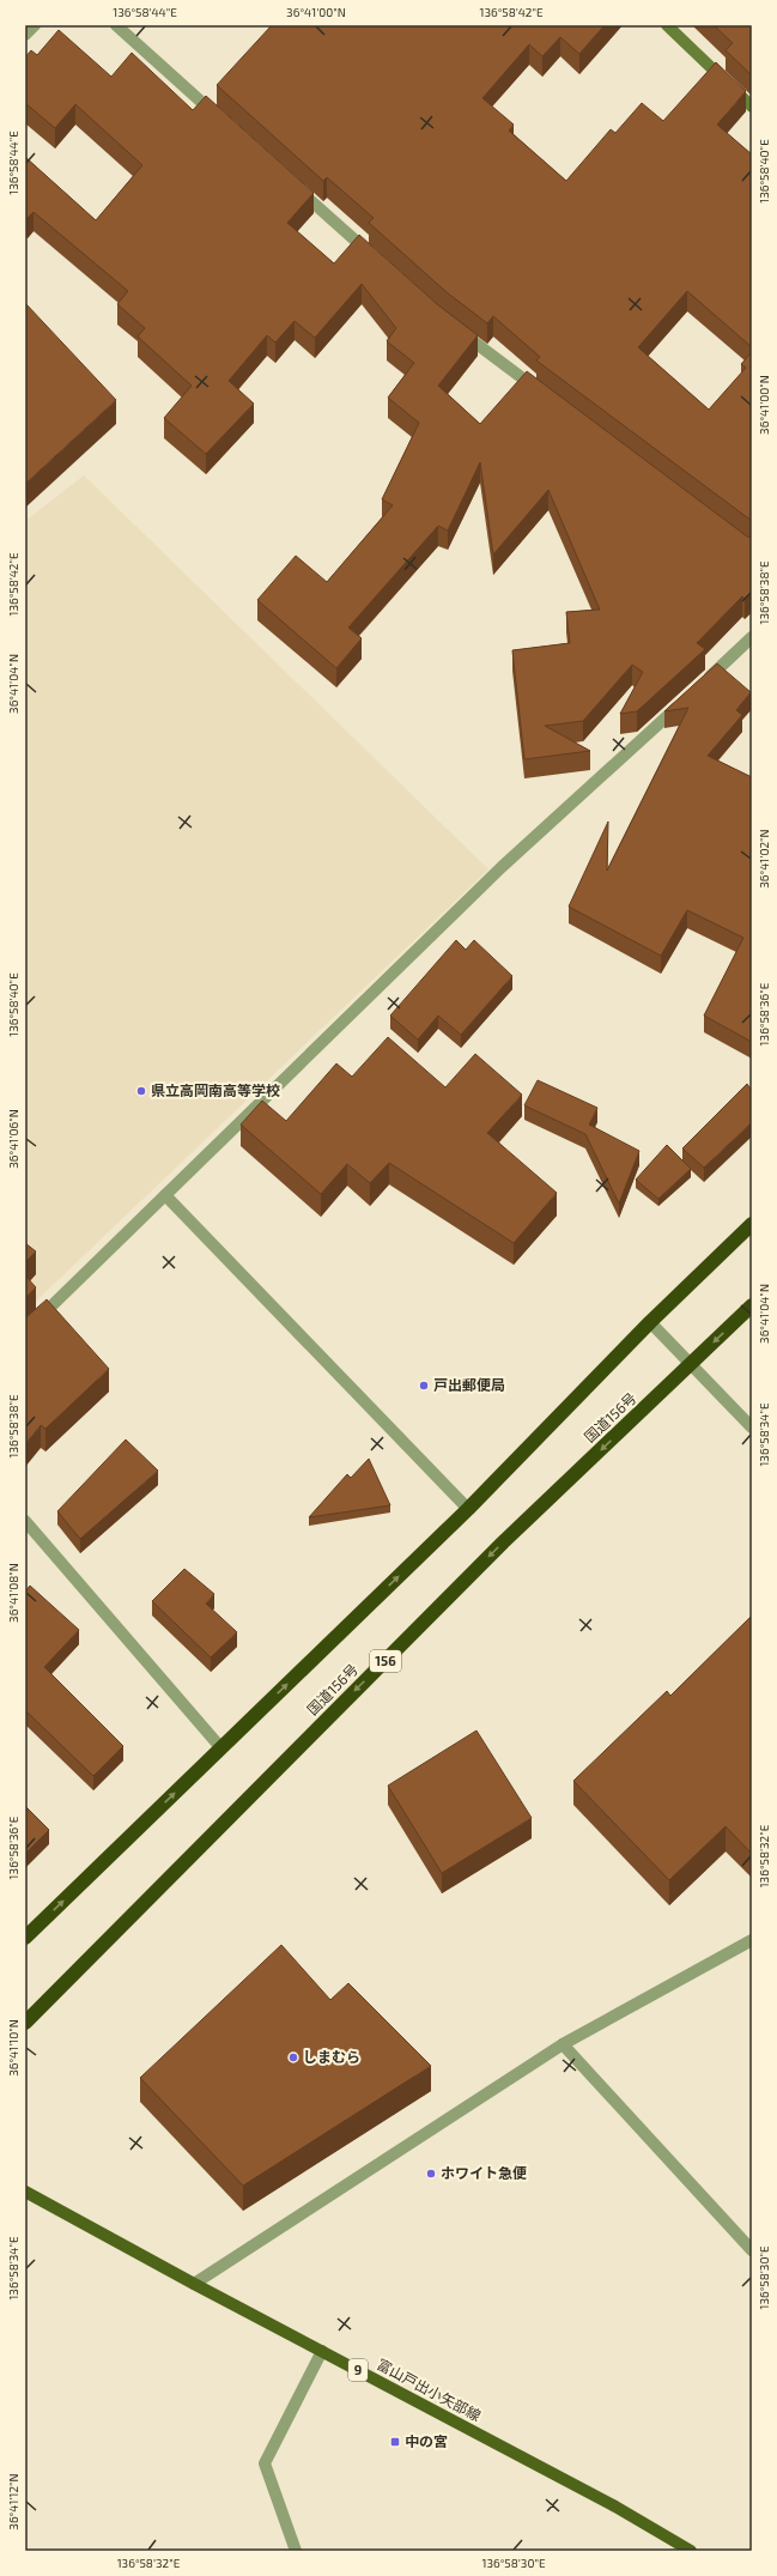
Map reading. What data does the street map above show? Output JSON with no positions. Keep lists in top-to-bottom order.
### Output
{
  "streets": {
    "highway": ["国道156号", "156"],
    "main road": ["9", "富山戸出小矢部線"]
  },
  "places": {
    "other": [
      "県立高岡南高等学校",
      "戸出郵便局",
      "しまむら",
      "ホワイト急便"
    ],
    "transit": ["中の宮"]
  },
  "coordinates": [
    "136°58'44\"E",
    "36°41'00\"N",
    "136°58'42\"E",
    "136°58'40\"E",
    "136°58'38\"E",
    "36°41'04\"N",
    "36°41'02\"N",
    "136°58'36\"E",
    "36°41'06\"N",
    "136°58'34\"E",
    "36°41'08\"N",
    "136°58'32\"E",
    "36°41'10\"N",
    "136°58'30\"E",
    "36°41'12\"N"
  ]
}
